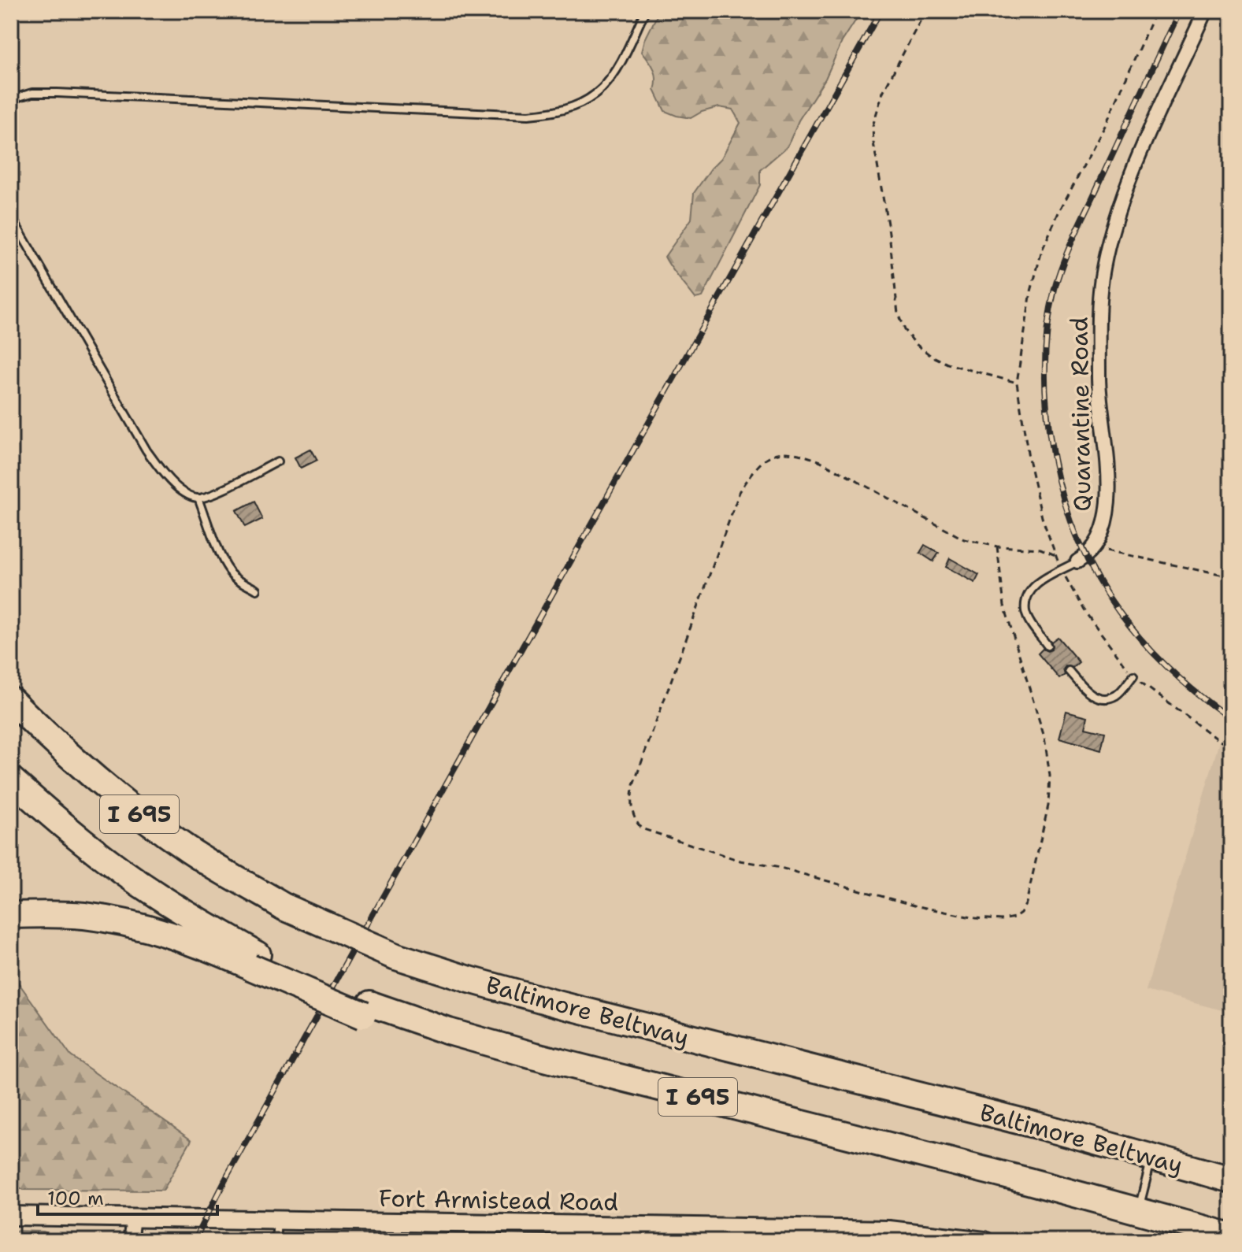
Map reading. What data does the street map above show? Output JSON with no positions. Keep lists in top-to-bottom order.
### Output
{
  "streets": {
    "highway": ["I 695", "Baltimore Beltway"],
    "street": ["Quarantine Road", "Fort Armistead Road"]
  },
  "scale_bar": "100 m"
}
